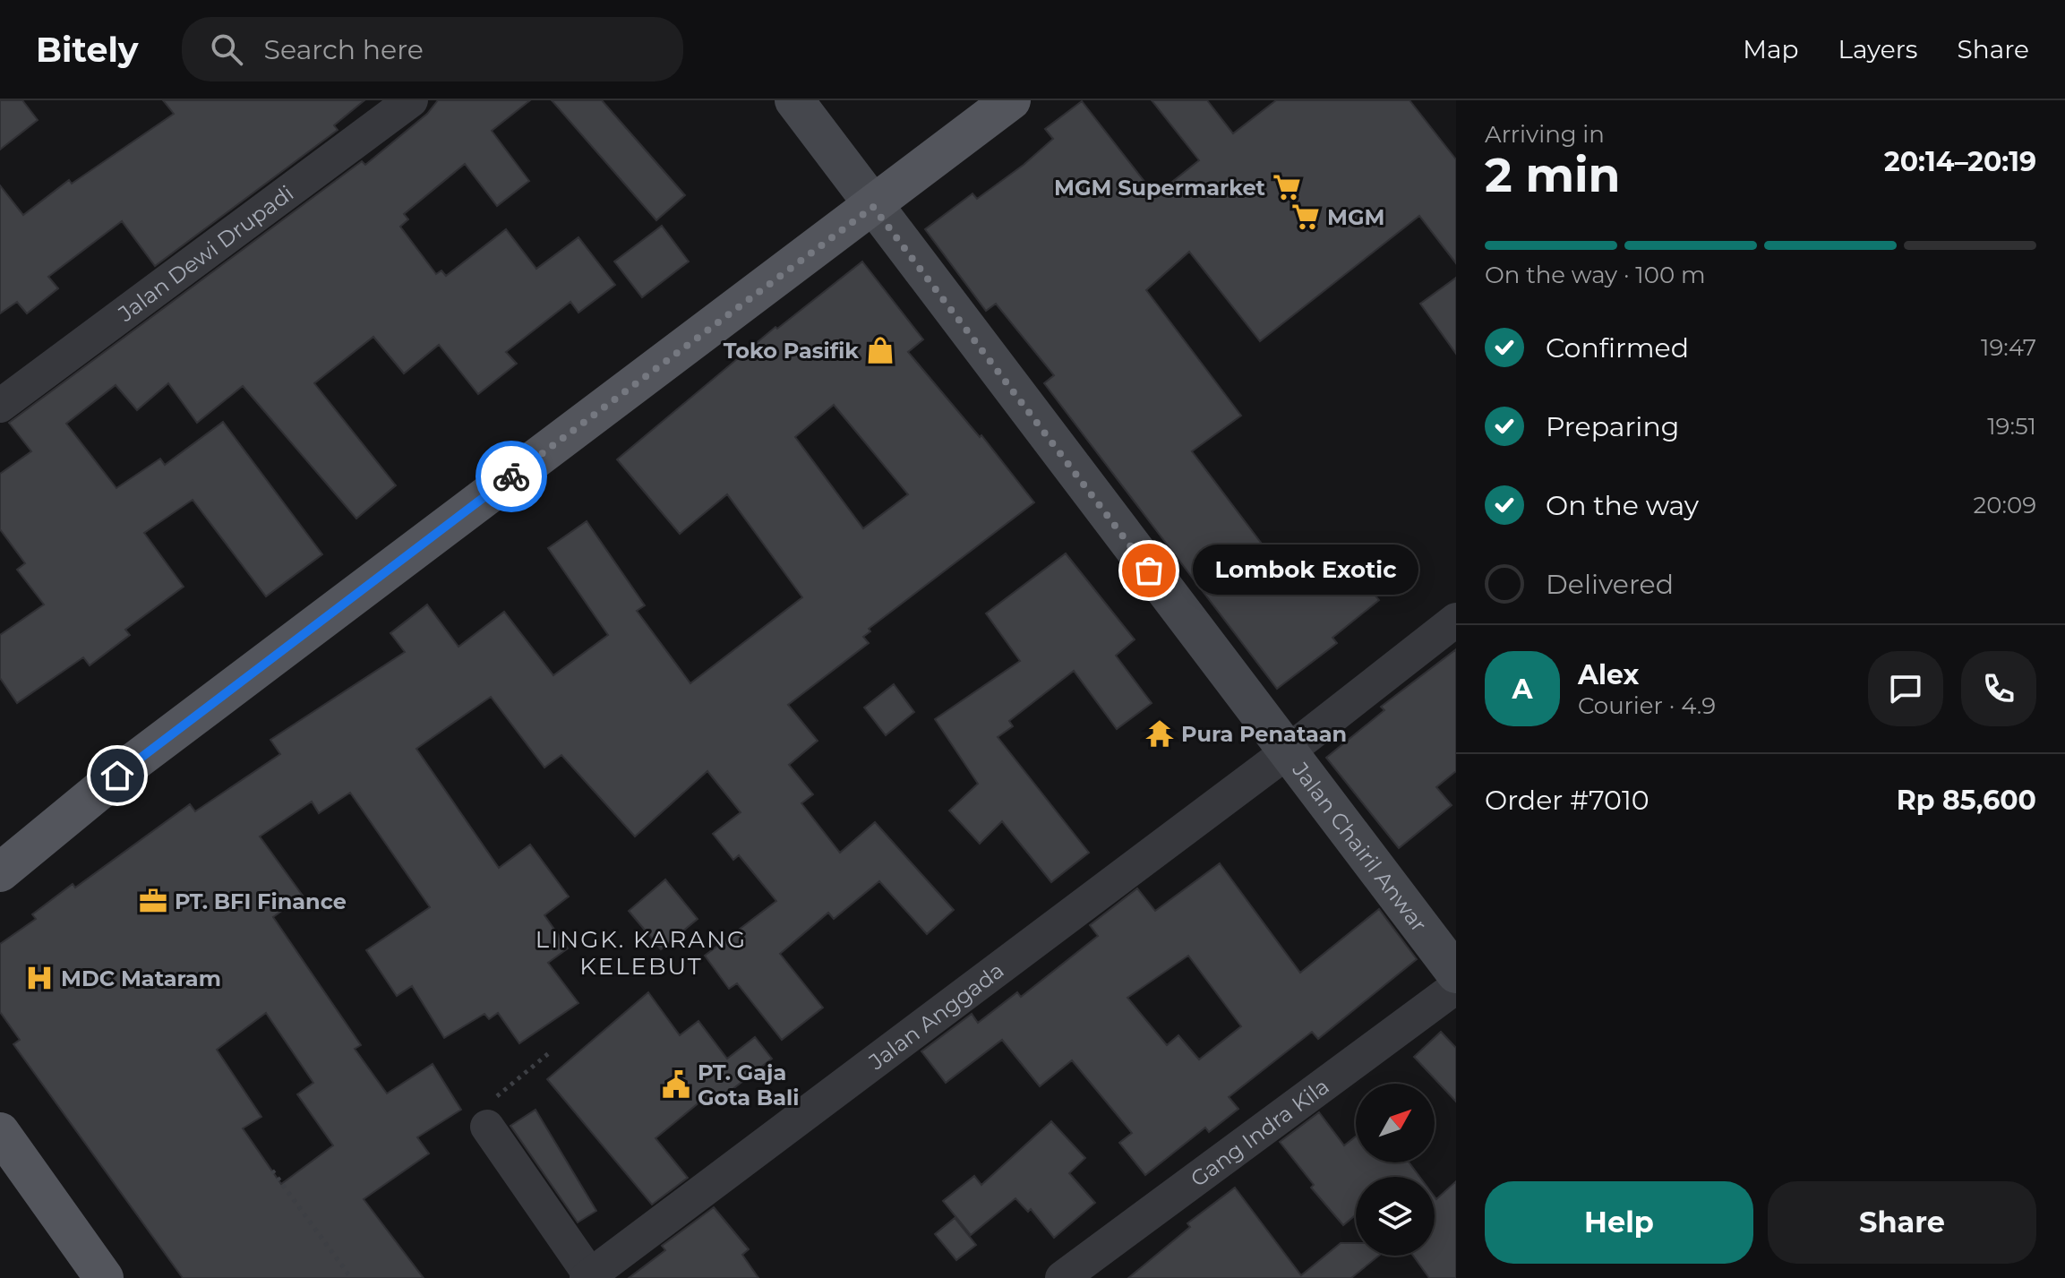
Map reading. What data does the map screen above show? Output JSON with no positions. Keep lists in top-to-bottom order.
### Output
{
  "streets": {
    "street": [
      "Jalan Dewi Drupadi",
      "Jalan Chairil Anwar",
      "Jalan Anggada",
      "Gang Indra Kila"
    ]
  },
  "crossings": [
    ["Jalan Chairil Anwar", "Jalan Anggada"]
  ],
  "districts": ["LINGK. KARANG KELEBUT"],
  "places": {
    "supermarket": ["MGM Supermarket", "MGM"],
    "shop": ["Toko Pasifik"],
    "other": ["Lombok Exotic"],
    "temple": ["Pura Penataan"],
    "office": ["PT. BFI Finance"],
    "hospital": ["MDC Mataram"],
    "public building": ["PT. Gaja Gota Bali"]
  },
  "north": "top right",
  "page": {
    "header": "Bitely",
    "search": "Search here",
    "nav": ["Map", "Layers", "Share"],
    "heading": ["2 min", "Arriving in", "20:14–20:19"],
    "panel": [
      "Alex",
      "Courier · 4.9",
      "Order #7010",
      "Rp 85,600"
    ],
    "bar": "On the way · 100 m",
    "list": [
      ["Confirmed", "19:47"],
      ["Preparing", "19:51"],
      ["On the way", "20:09"],
      "Delivered"
    ],
    "bubble": "Lombok Exotic",
    "round": "A",
    "buttons": ["Help", "Share"]
  }
}
